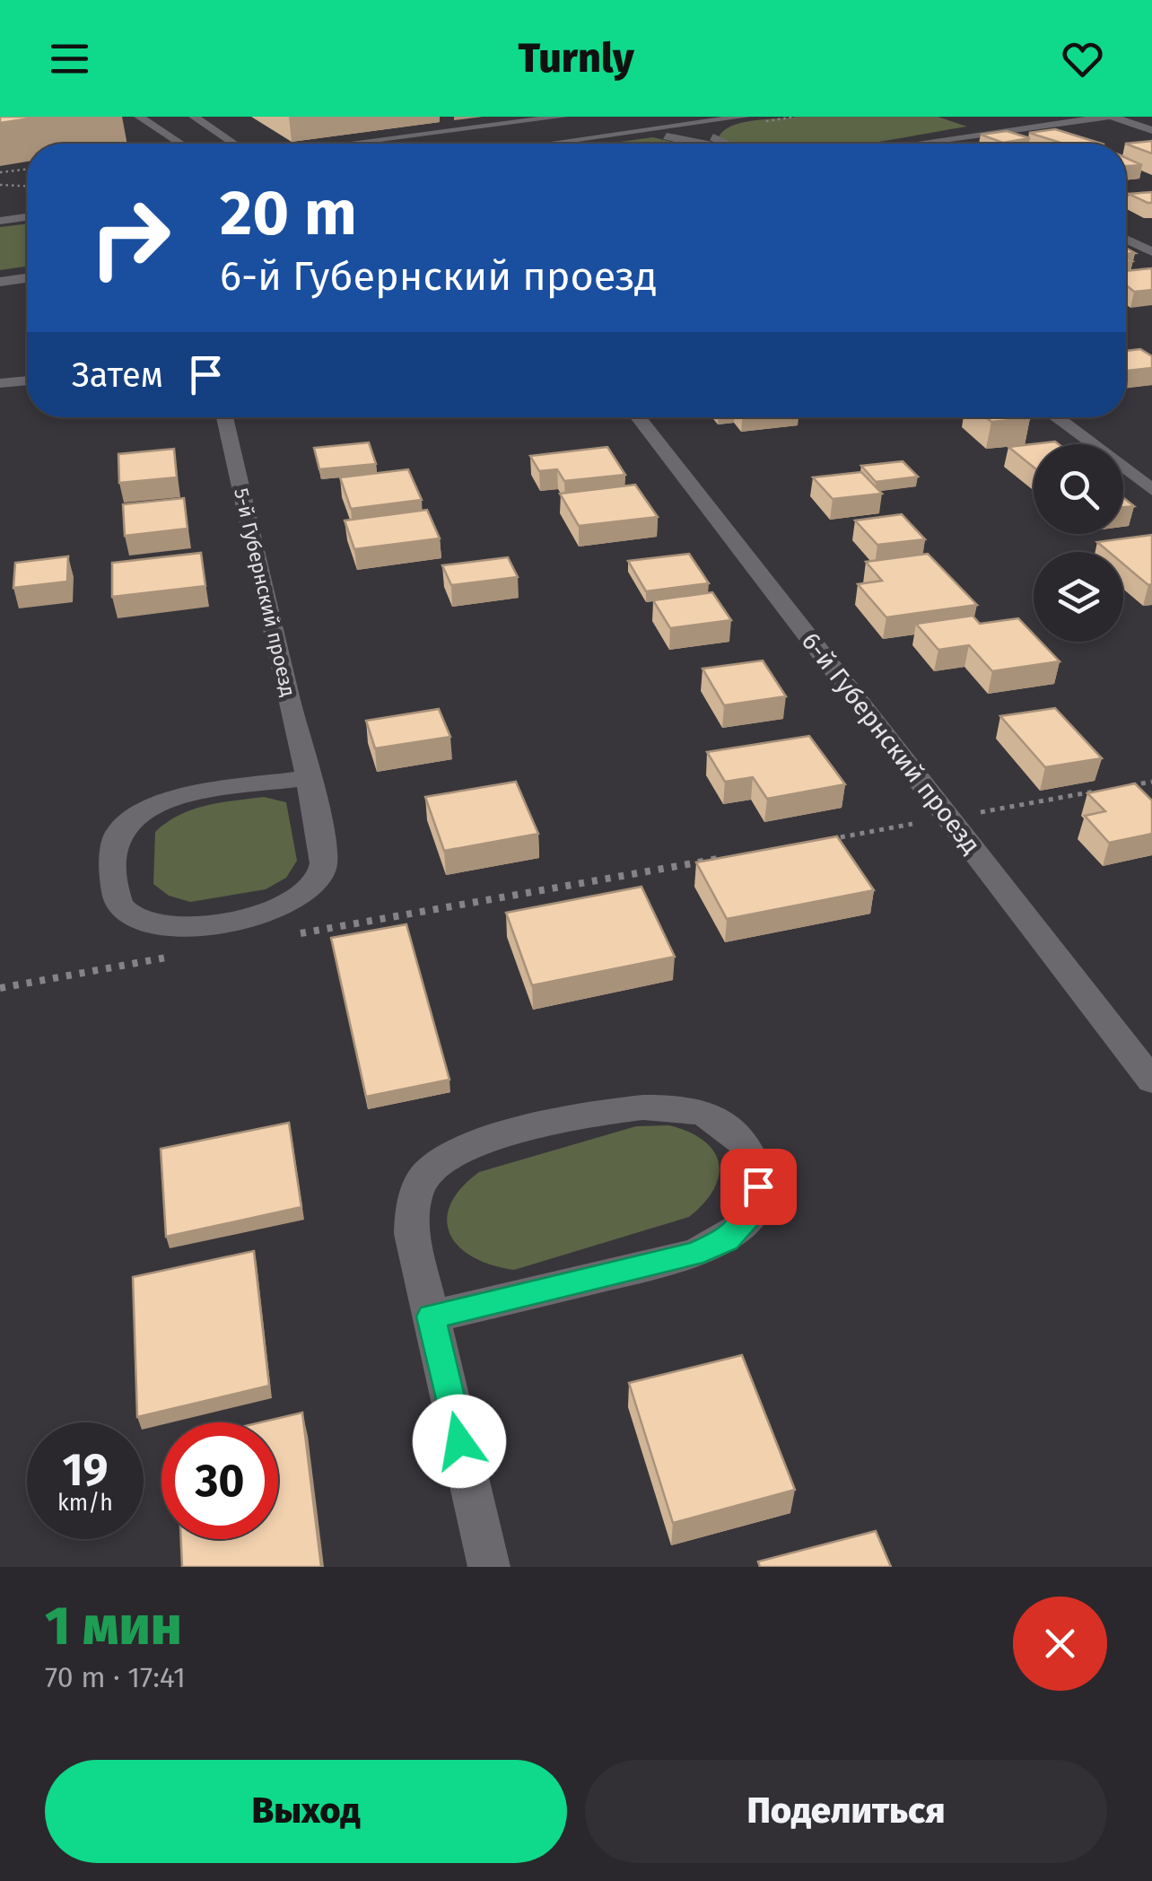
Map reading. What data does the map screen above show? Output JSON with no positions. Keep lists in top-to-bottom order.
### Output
{
  "streets": {
    "street": ["5-й Губернский проезд", "6-й Губернский проезд"]
  },
  "page": {
    "header": "Turnly",
    "turn": ["20 m", "6-й Губернский проезд"],
    "then": "Затем",
    "speed": "19 km/h",
    "limit": "30",
    "heading": ["1 мин", "70 m · 17:41"],
    "buttons": ["Выход", "Поделиться"]
  }
}
